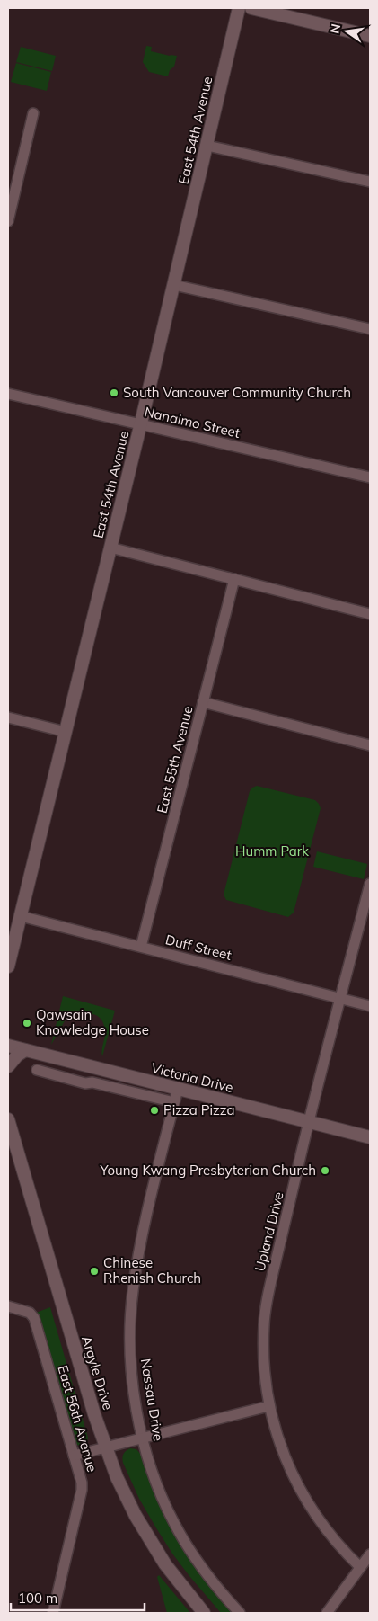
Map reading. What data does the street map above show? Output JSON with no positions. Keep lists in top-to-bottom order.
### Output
{
  "streets": {
    "street": [
      "East 54th Avenue",
      "Nanaimo Street",
      "East 55th Avenue",
      "Duff Street",
      "Victoria Drive",
      "Upland Drive",
      "Argyle Drive",
      "Nassau Drive",
      "East 56th Avenue"
    ]
  },
  "crossings": [
    ["East 54th Avenue", "Nanaimo Street"],
    ["East 54th Avenue", "Duff Street"],
    ["East 55th Avenue", "Duff Street"],
    ["Duff Street", "Upland Drive"],
    ["Victoria Drive", "Upland Drive"],
    ["Victoria Drive", "Nassau Drive"]
  ],
  "parks": ["Humm Park"],
  "places": [
    "South Vancouver Community Church",
    "Qawsain Knowledge House",
    "Pizza Pizza",
    "Young Kwang Presbyterian Church",
    "Chinese Rhenish Church"
  ],
  "scale_bar": "100 m",
  "north": "left"
}
